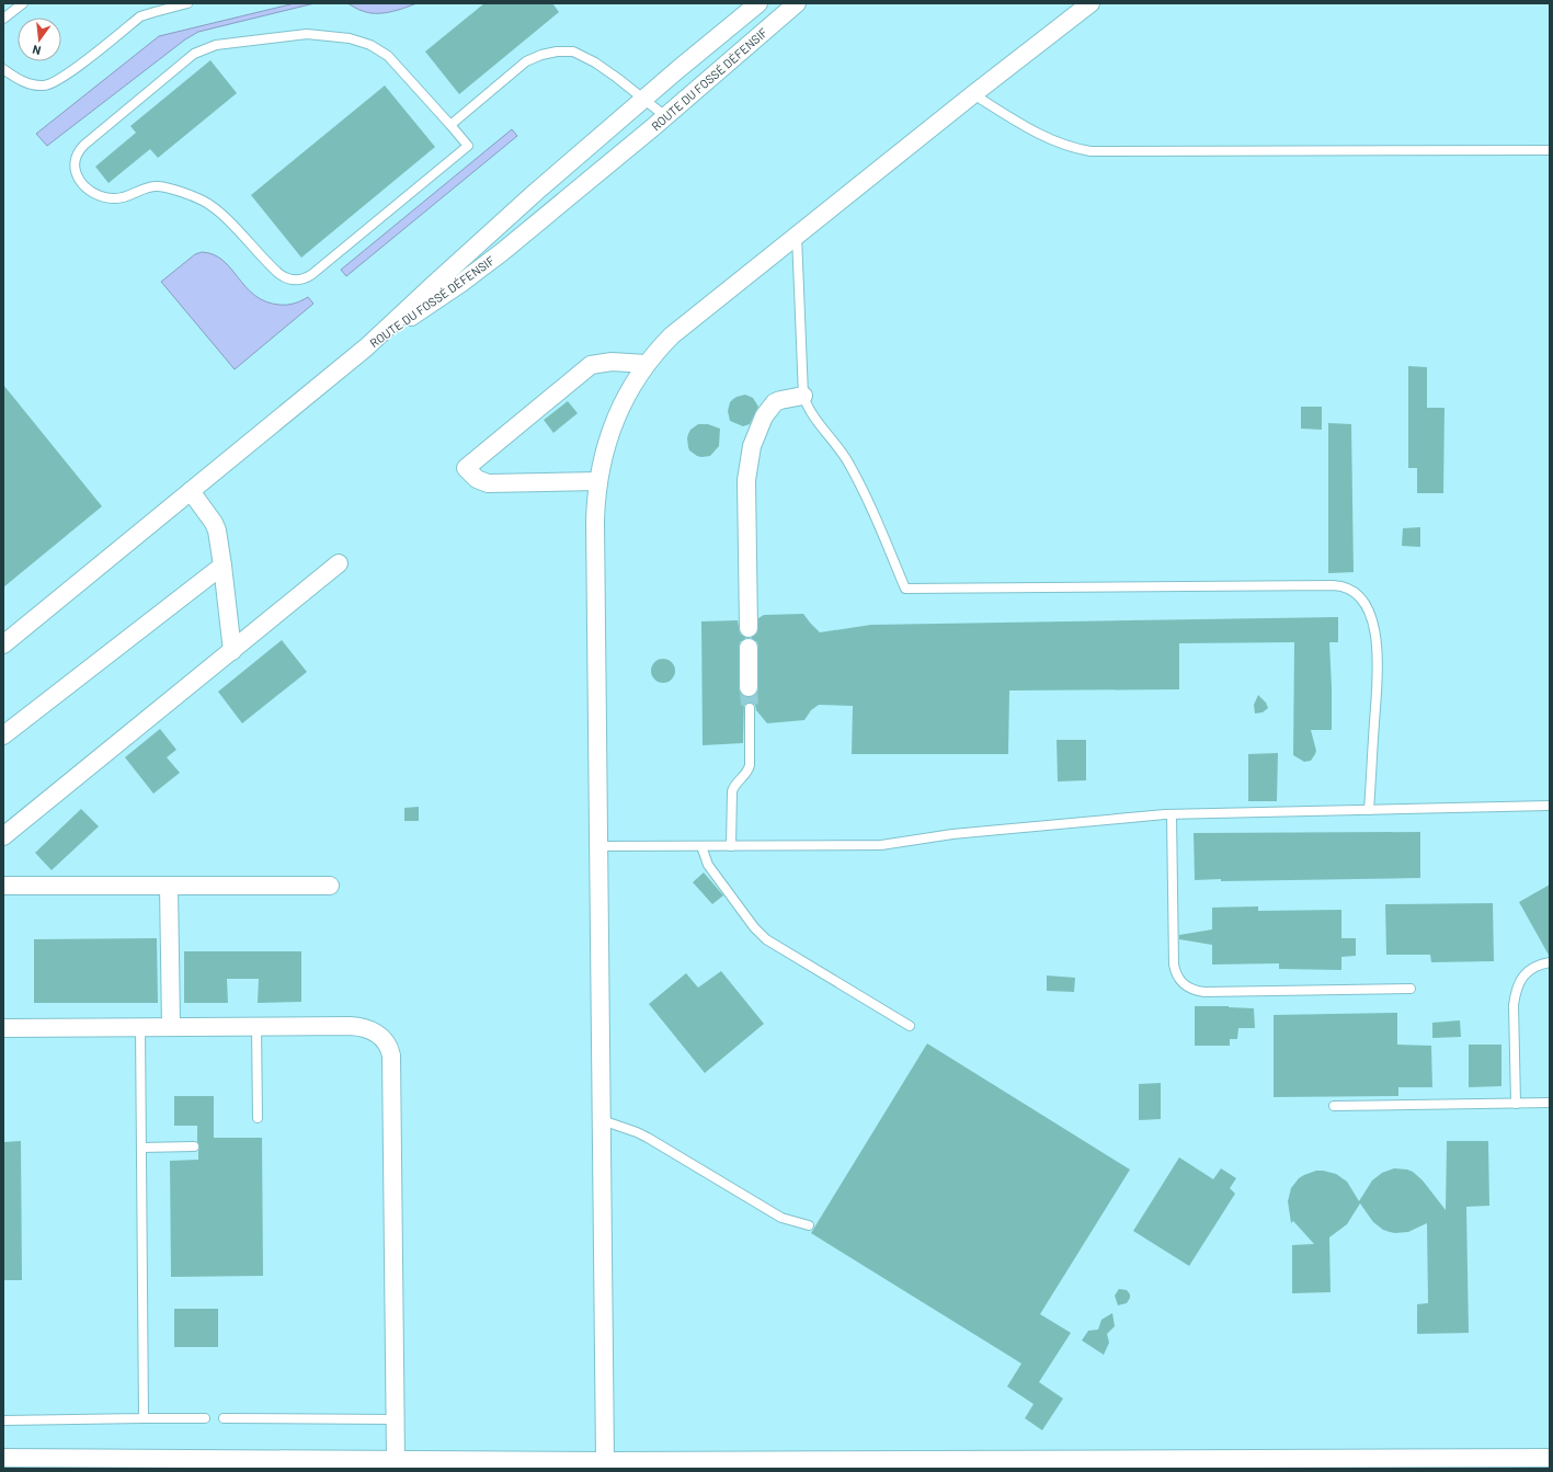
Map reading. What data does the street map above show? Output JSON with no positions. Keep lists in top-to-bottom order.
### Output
{
  "streets": {
    "street": ["ROUTE DU FOSSÉ DÉFENSIF"]
  },
  "north": "bottom"
}
